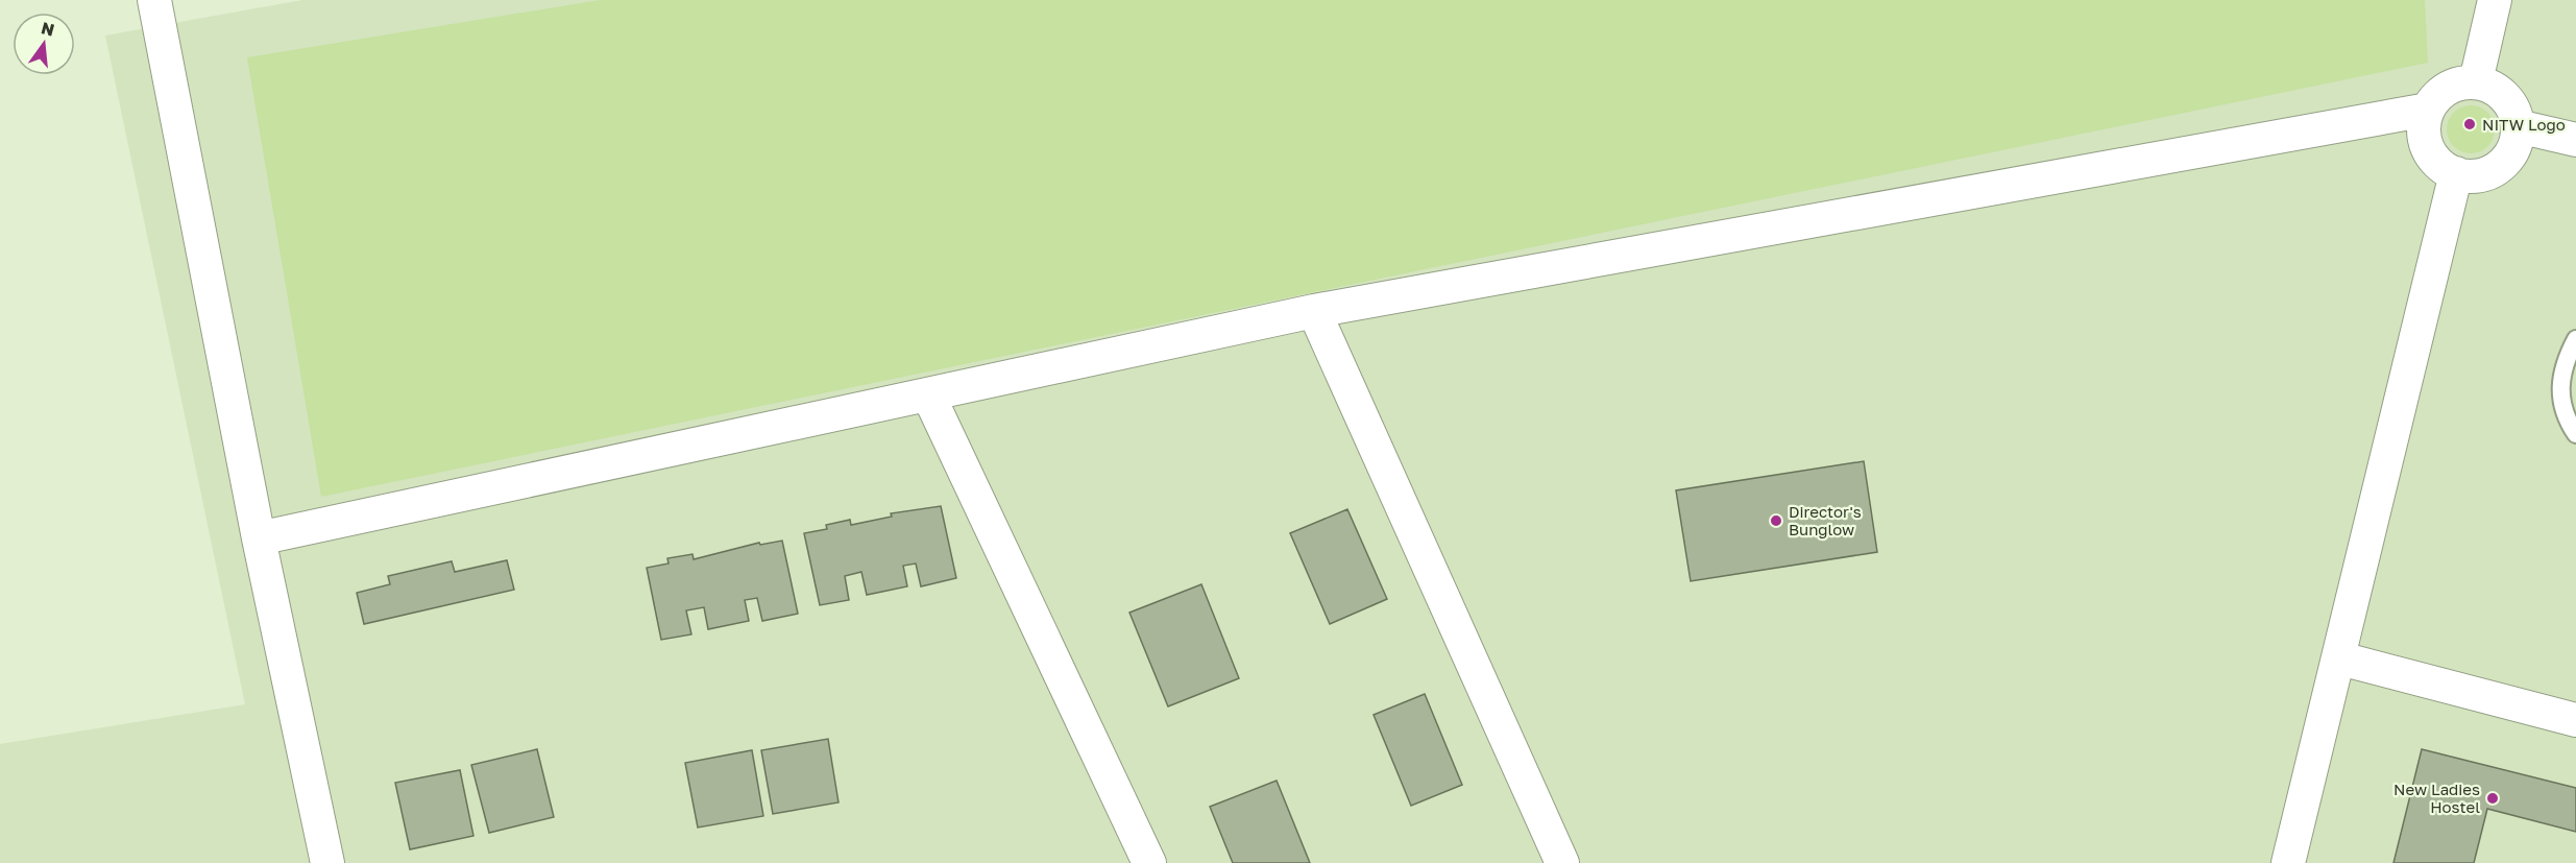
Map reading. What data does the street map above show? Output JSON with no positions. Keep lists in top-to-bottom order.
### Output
{
  "places": ["NITW Logo", "Director's Bunglow", "New Ladies Hostel"],
  "north": "top"
}
